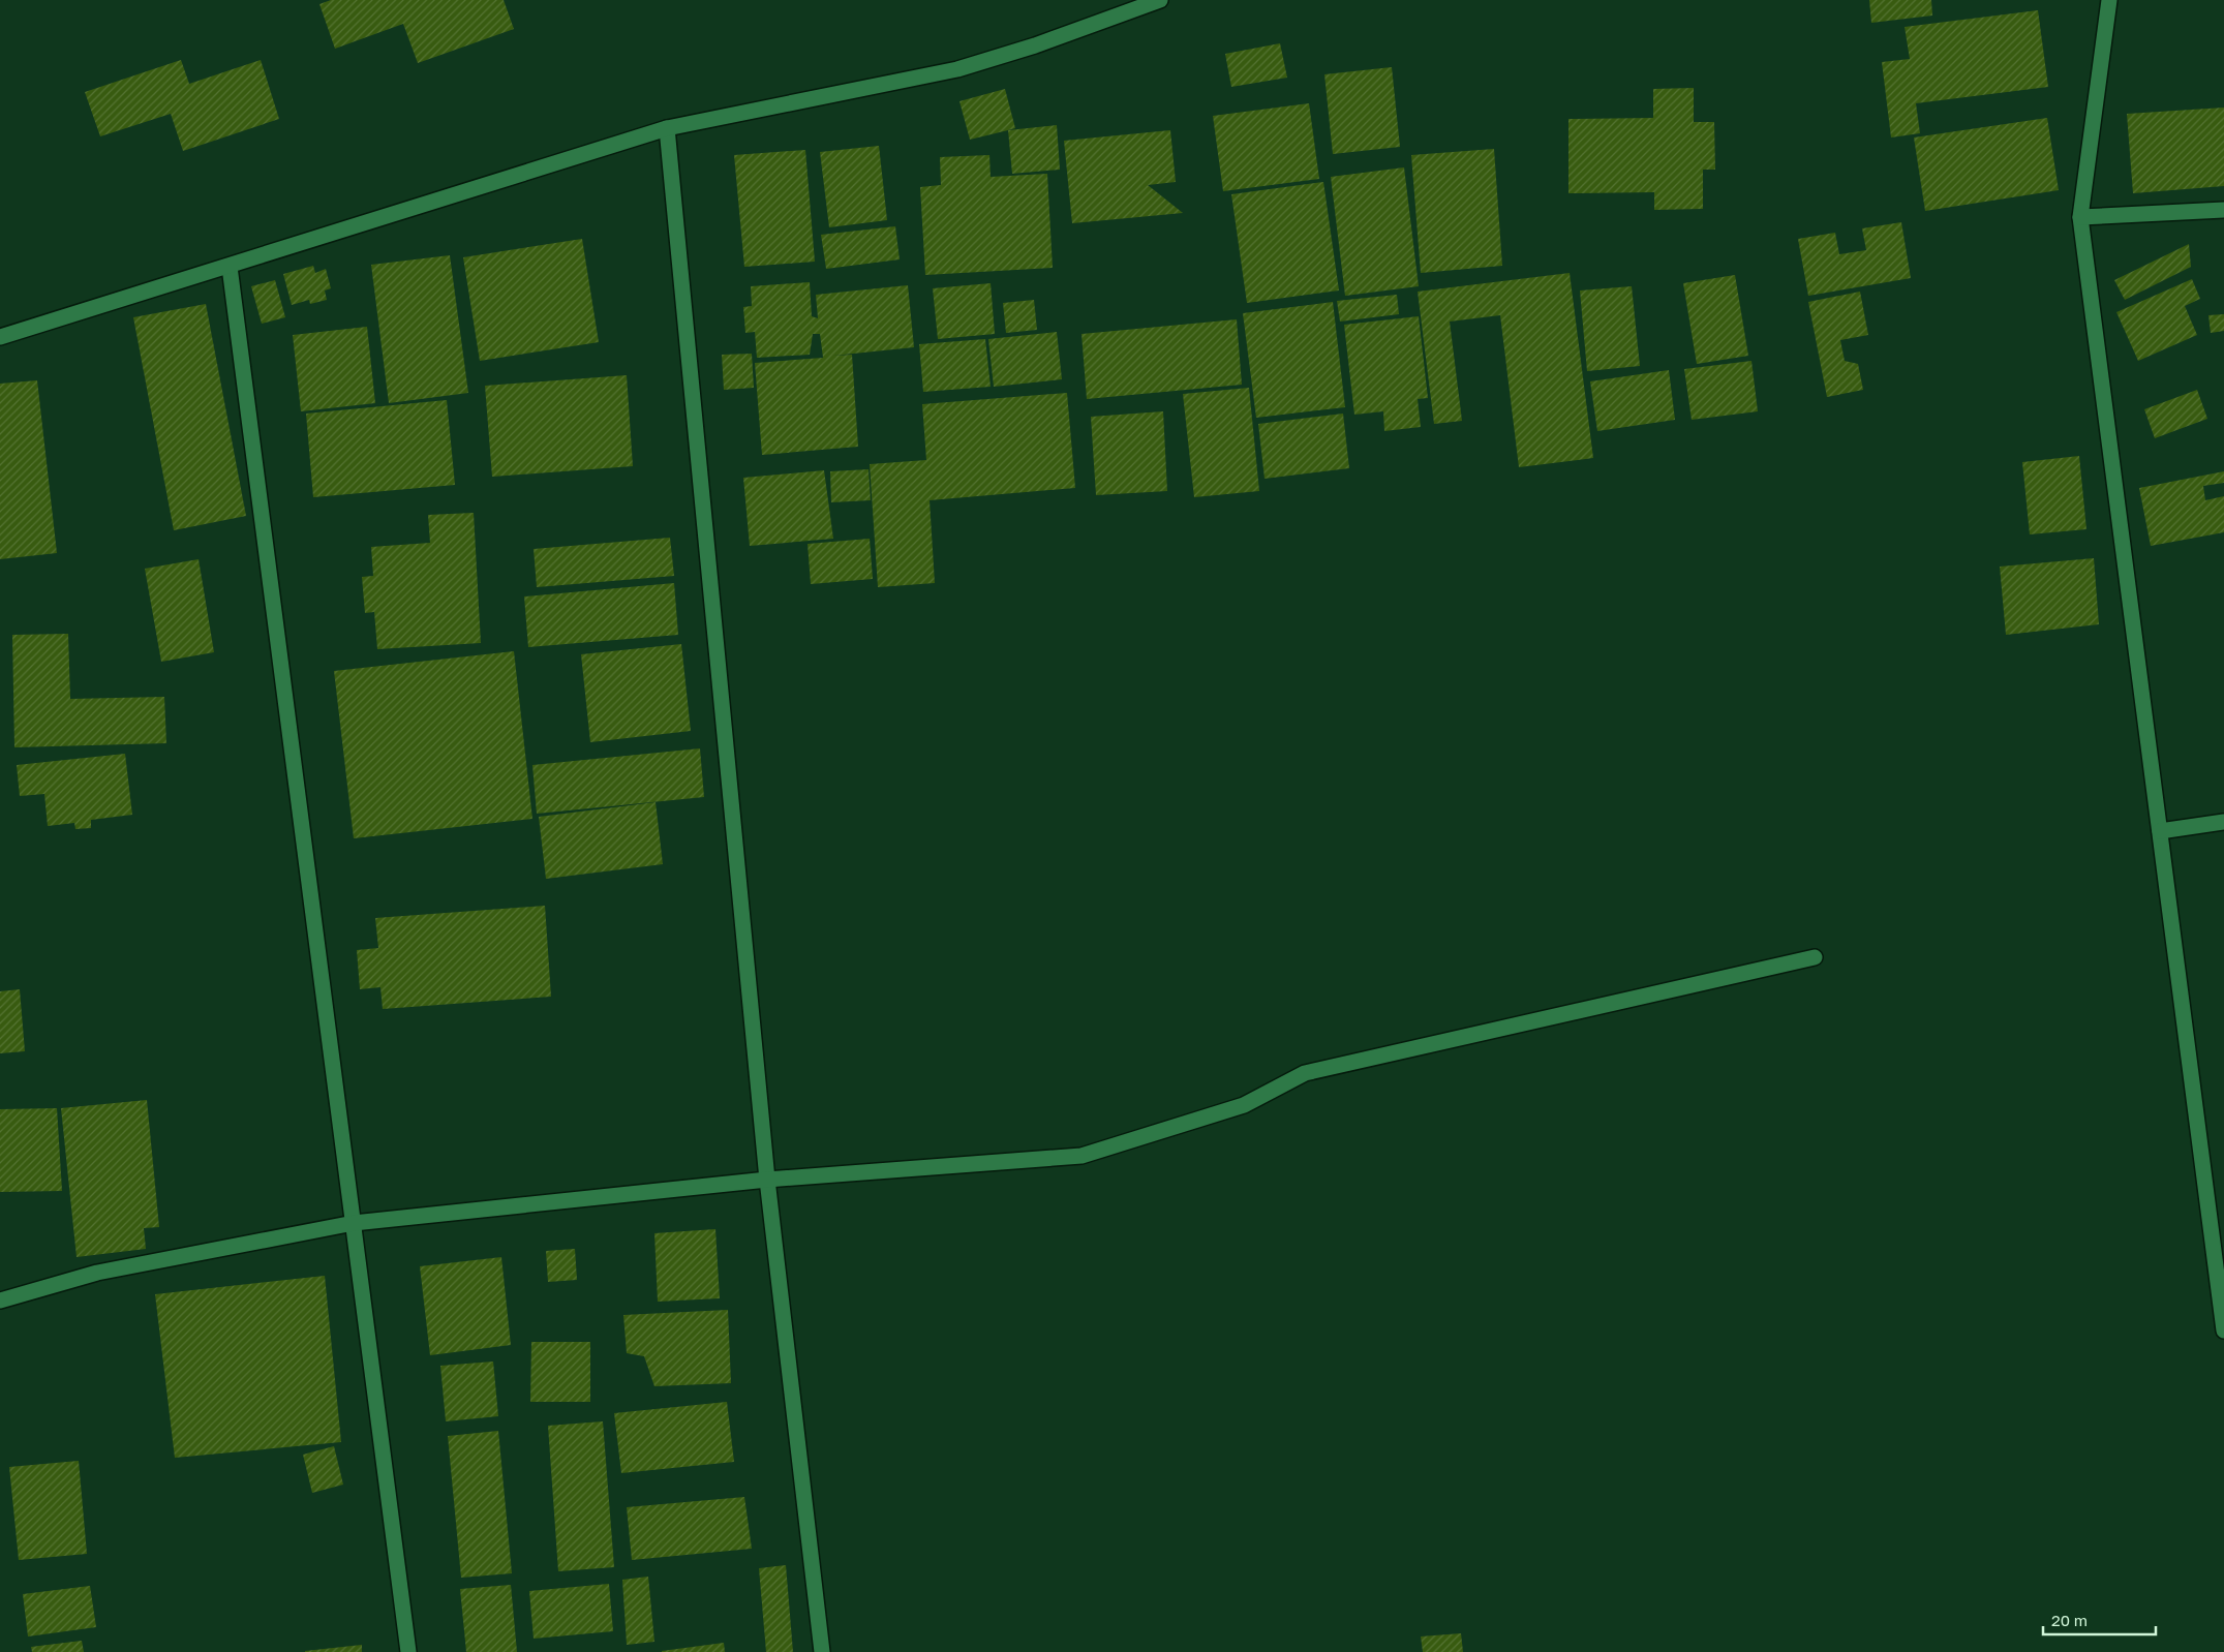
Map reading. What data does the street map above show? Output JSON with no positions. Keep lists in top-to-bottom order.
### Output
{
  "scale_bar": "20 m"
}
